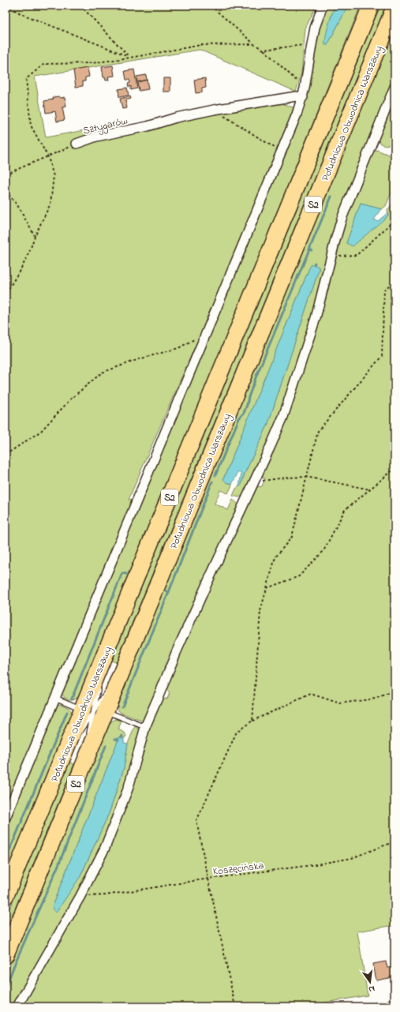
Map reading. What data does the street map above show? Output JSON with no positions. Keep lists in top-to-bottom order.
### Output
{
  "streets": {
    "highway": ["Południowa Obwodnica Warszawy", "S2"],
    "street": ["Sztygarów"],
    "path": ["Koszęcińska"]
  },
  "north": "bottom"
}
